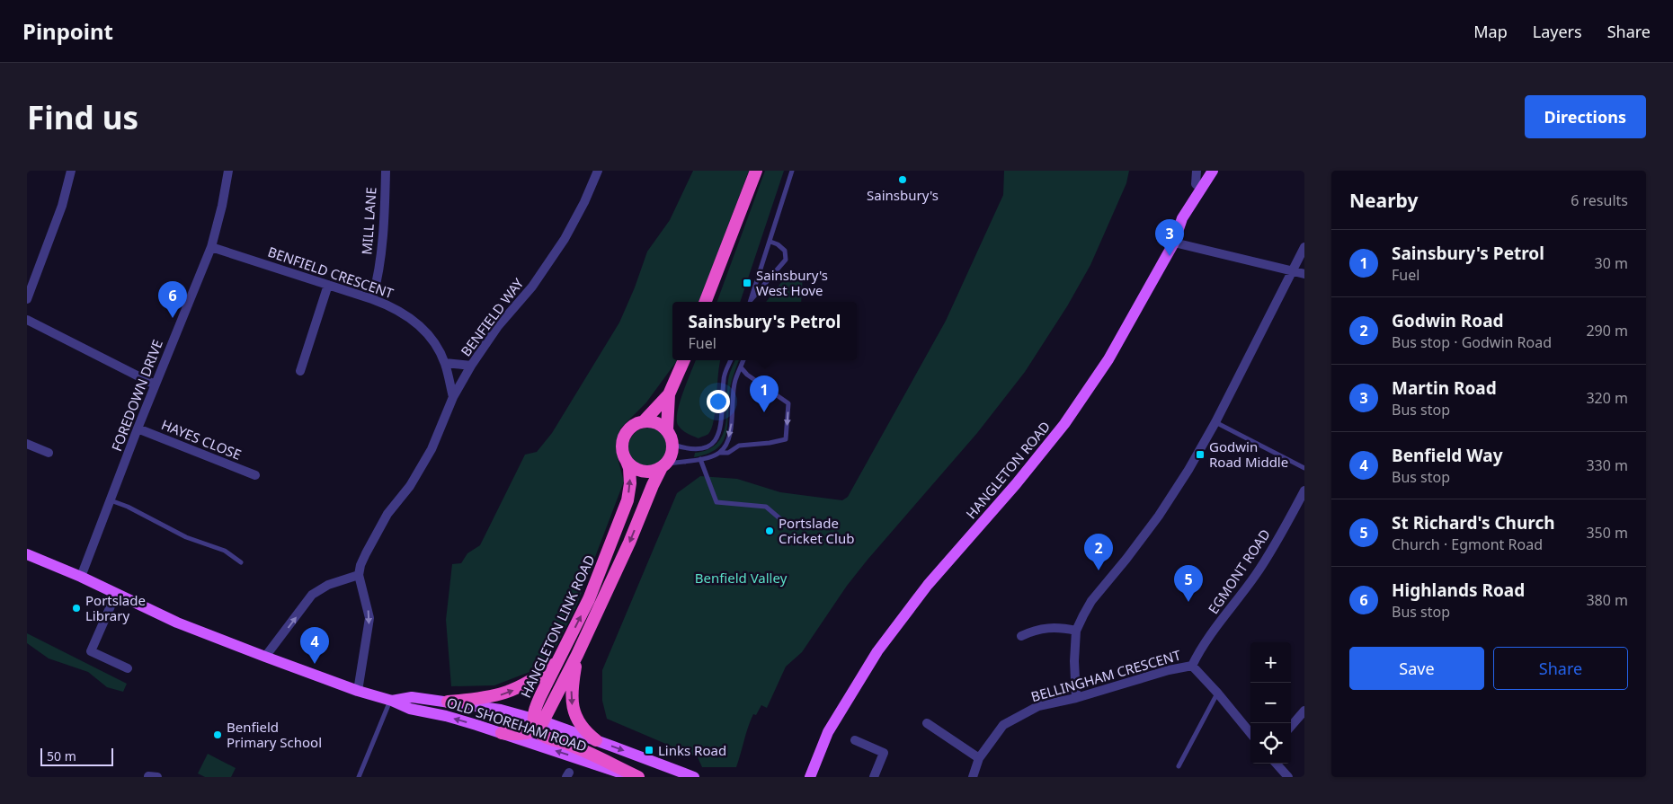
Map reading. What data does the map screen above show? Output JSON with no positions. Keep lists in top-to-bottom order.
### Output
{
  "streets": {
    "highway": ["HANGLETON LINK ROAD"],
    "main road": ["HANGLETON ROAD", "OLD SHOREHAM ROAD"],
    "street": [
      "MILL LANE",
      "BENFIELD CRESCENT",
      "BENFIELD WAY",
      "FOREDOWN DRIVE",
      "HAYES CLOSE",
      "EGMONT ROAD",
      "BELLINGHAM CRESCENT"
    ]
  },
  "crossings": [
    ["MILL LANE", "BENFIELD CRESCENT"],
    ["BENFIELD CRESCENT", "BENFIELD WAY"],
    ["BENFIELD CRESCENT", "FOREDOWN DRIVE"],
    ["FOREDOWN DRIVE", "HAYES CLOSE"],
    ["FOREDOWN DRIVE", "OLD SHOREHAM ROAD"],
    ["EGMONT ROAD", "BELLINGHAM CRESCENT"],
    ["HANGLETON LINK ROAD", "OLD SHOREHAM ROAD"]
  ],
  "parks": ["Benfield Valley"],
  "places": {
    "other": [
      "Sainsbury's",
      "Portslade Cricket Club",
      "Portslade Library",
      "Benfield Primary School"
    ],
    "transit": ["Sainsbury's West Hove", "Godwin Road Middle", "Links Road"]
  },
  "scale_bar": "50 m",
  "page": {
    "header": "Pinpoint",
    "nav": ["Map", "Layers", "Share"],
    "buttons": [
      "Directions",
      ["Save", "Share"]
    ],
    "title": "Find us",
    "heading": ["Nearby", "6 results"],
    "pins": [
      "3",
      "6",
      "1",
      "2",
      "5",
      "4"
    ],
    "list": [
      {
        "mark": "1",
        "name": "Sainsbury's Petrol",
        "note": "Fuel",
        "value": "30 m"
      },
      {
        "mark": "2",
        "name": "Godwin Road",
        "note": "Bus stop · Godwin Road",
        "value": "290 m"
      },
      {
        "mark": "3",
        "name": "Martin Road",
        "note": "Bus stop",
        "value": "320 m"
      },
      {
        "mark": "4",
        "name": "Benfield Way",
        "note": "Bus stop",
        "value": "330 m"
      },
      {
        "mark": "5",
        "name": "St Richard's Church",
        "note": "Church · Egmont Road",
        "value": "350 m"
      },
      {
        "mark": "6",
        "name": "Highlands Road",
        "note": "Bus stop",
        "value": "380 m"
      }
    ],
    "popup": ["Sainsbury's Petrol", "Fuel"],
    "map_buttons": ["+", "−"],
    "scale": "50 m"
  }
}
